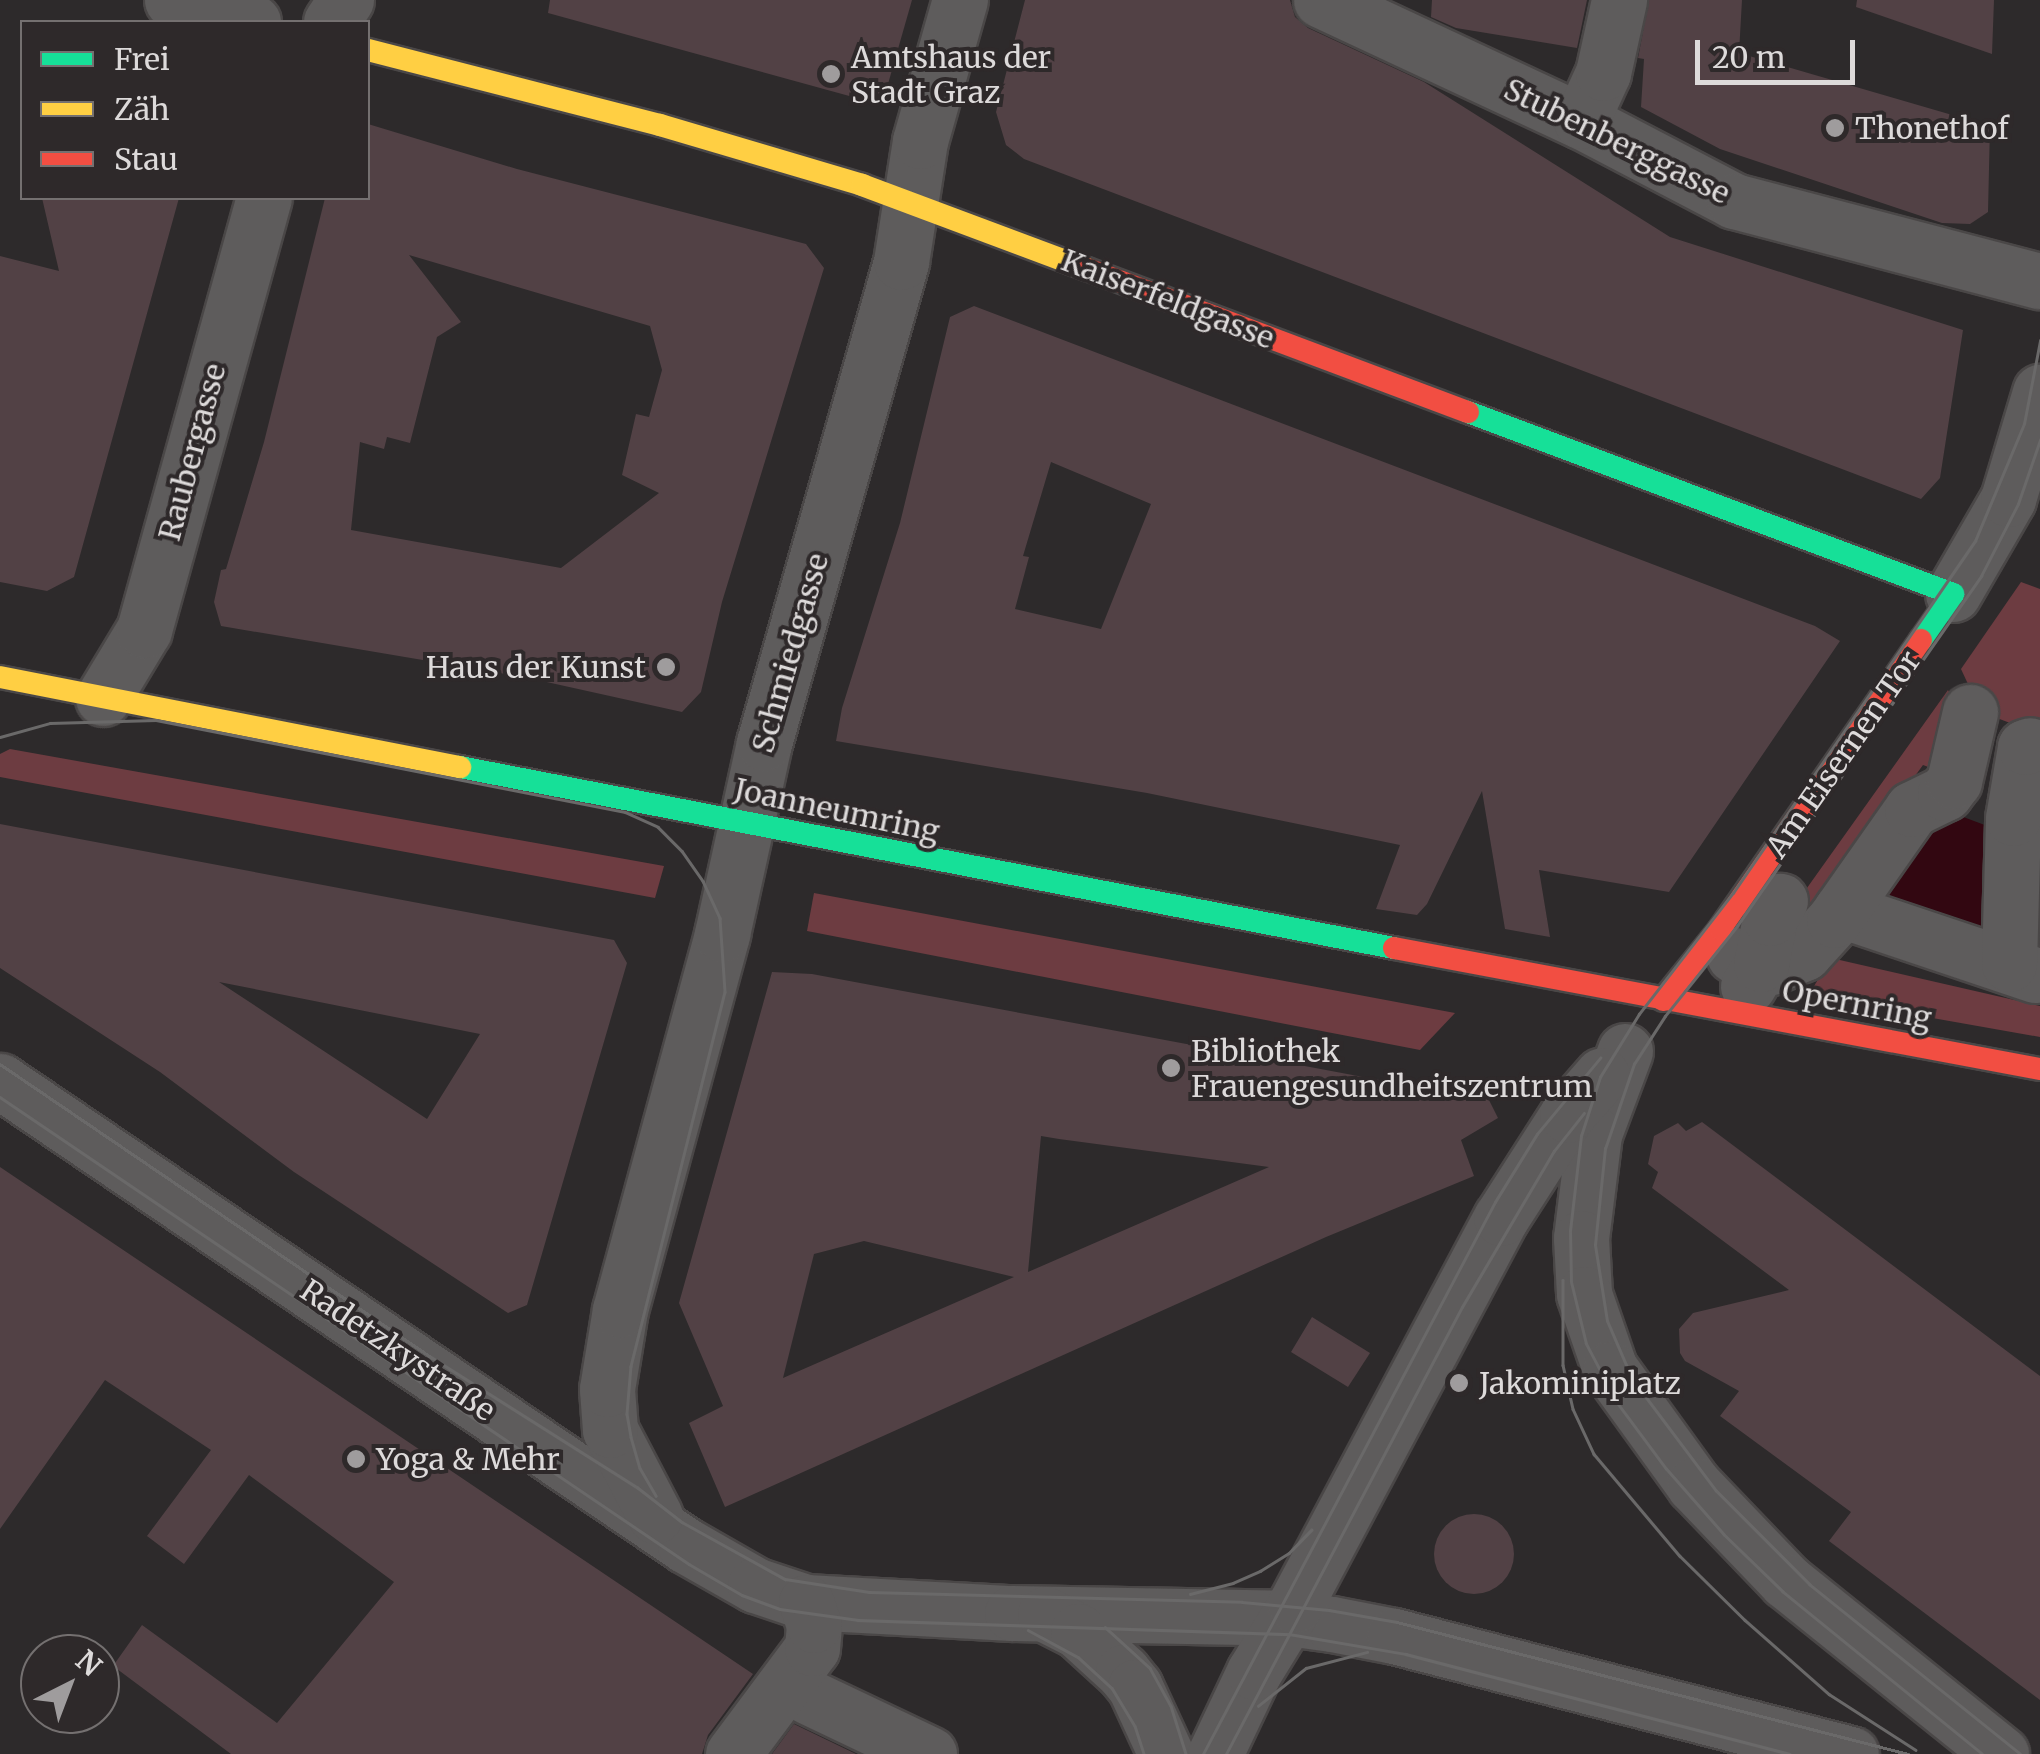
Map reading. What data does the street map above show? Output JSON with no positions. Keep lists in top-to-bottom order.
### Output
{
  "streets": {
    "street": [
      "Stubenberggasse",
      "Kaiserfeldgasse",
      "Raubergasse",
      "Schmiedgasse",
      "Am Eisernen Tor",
      "Joanneumring",
      "Opernring",
      "Radetzkystraße"
    ]
  },
  "crossings": [
    ["Kaiserfeldgasse", "Schmiedgasse"],
    ["Kaiserfeldgasse", "Am Eisernen Tor"],
    ["Raubergasse", "Joanneumring"],
    ["Schmiedgasse", "Joanneumring"],
    ["Schmiedgasse", "Radetzkystraße"],
    ["Am Eisernen Tor", "Joanneumring"],
    ["Am Eisernen Tor", "Opernring"],
    ["Joanneumring", "Opernring"]
  ],
  "places": [
    "Amtshaus der Stadt Graz",
    "Thonethof",
    "Haus der Kunst",
    "Bibliothek Frauengesundheitszentrum",
    "Jakominiplatz",
    "Yoga & Mehr"
  ],
  "legend": ["Frei", "Zäh", "Stau"],
  "scale_bar": "20 m",
  "north": "top right"
}
